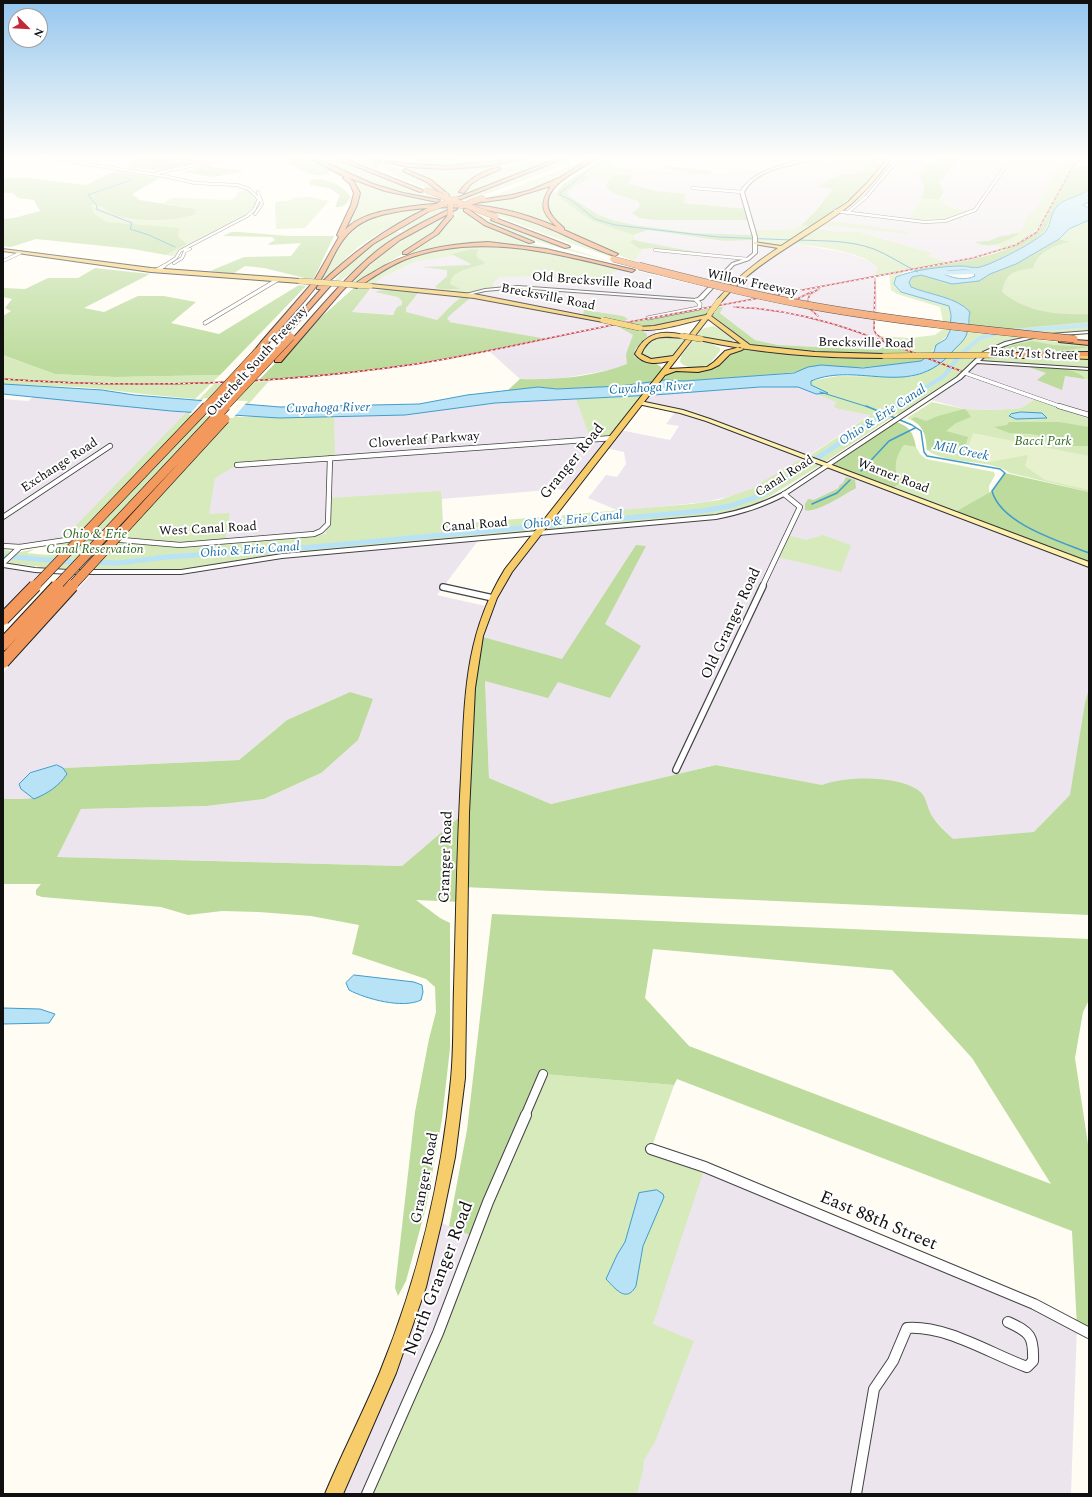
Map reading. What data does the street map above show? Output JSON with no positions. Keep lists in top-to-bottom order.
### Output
{
  "streets": {
    "highway": ["Willow Freeway", "Outerbelt South Freeway"],
    "main road": ["Brecksville Road", "Granger Road", "Warner Road"],
    "street": [
      "Old Brecksville Road",
      "East 71st Street",
      "Cloverleaf Parkway",
      "Exchange Road",
      "Canal Road",
      "West Canal Road",
      "Old Granger Road",
      "East 88th Street",
      "North Granger Road"
    ]
  },
  "crossings": [
    ["Old Brecksville Road", "Brecksville Road"],
    ["East 71st Street", "Canal Road"],
    ["Cloverleaf Parkway", "Granger Road"],
    ["Cloverleaf Parkway", "West Canal Road"],
    ["Granger Road", "Canal Road"],
    ["Granger Road", "Warner Road"],
    ["Canal Road", "Warner Road"],
    ["Canal Road", "Old Granger Road"]
  ],
  "water": ["Cuyahoga River", "Ohio & Erie Canal", "Mill Creek"],
  "parks": ["Bacci Park", "Ohio & Erie Canal Reservation"],
  "north": "bottom right"
}
